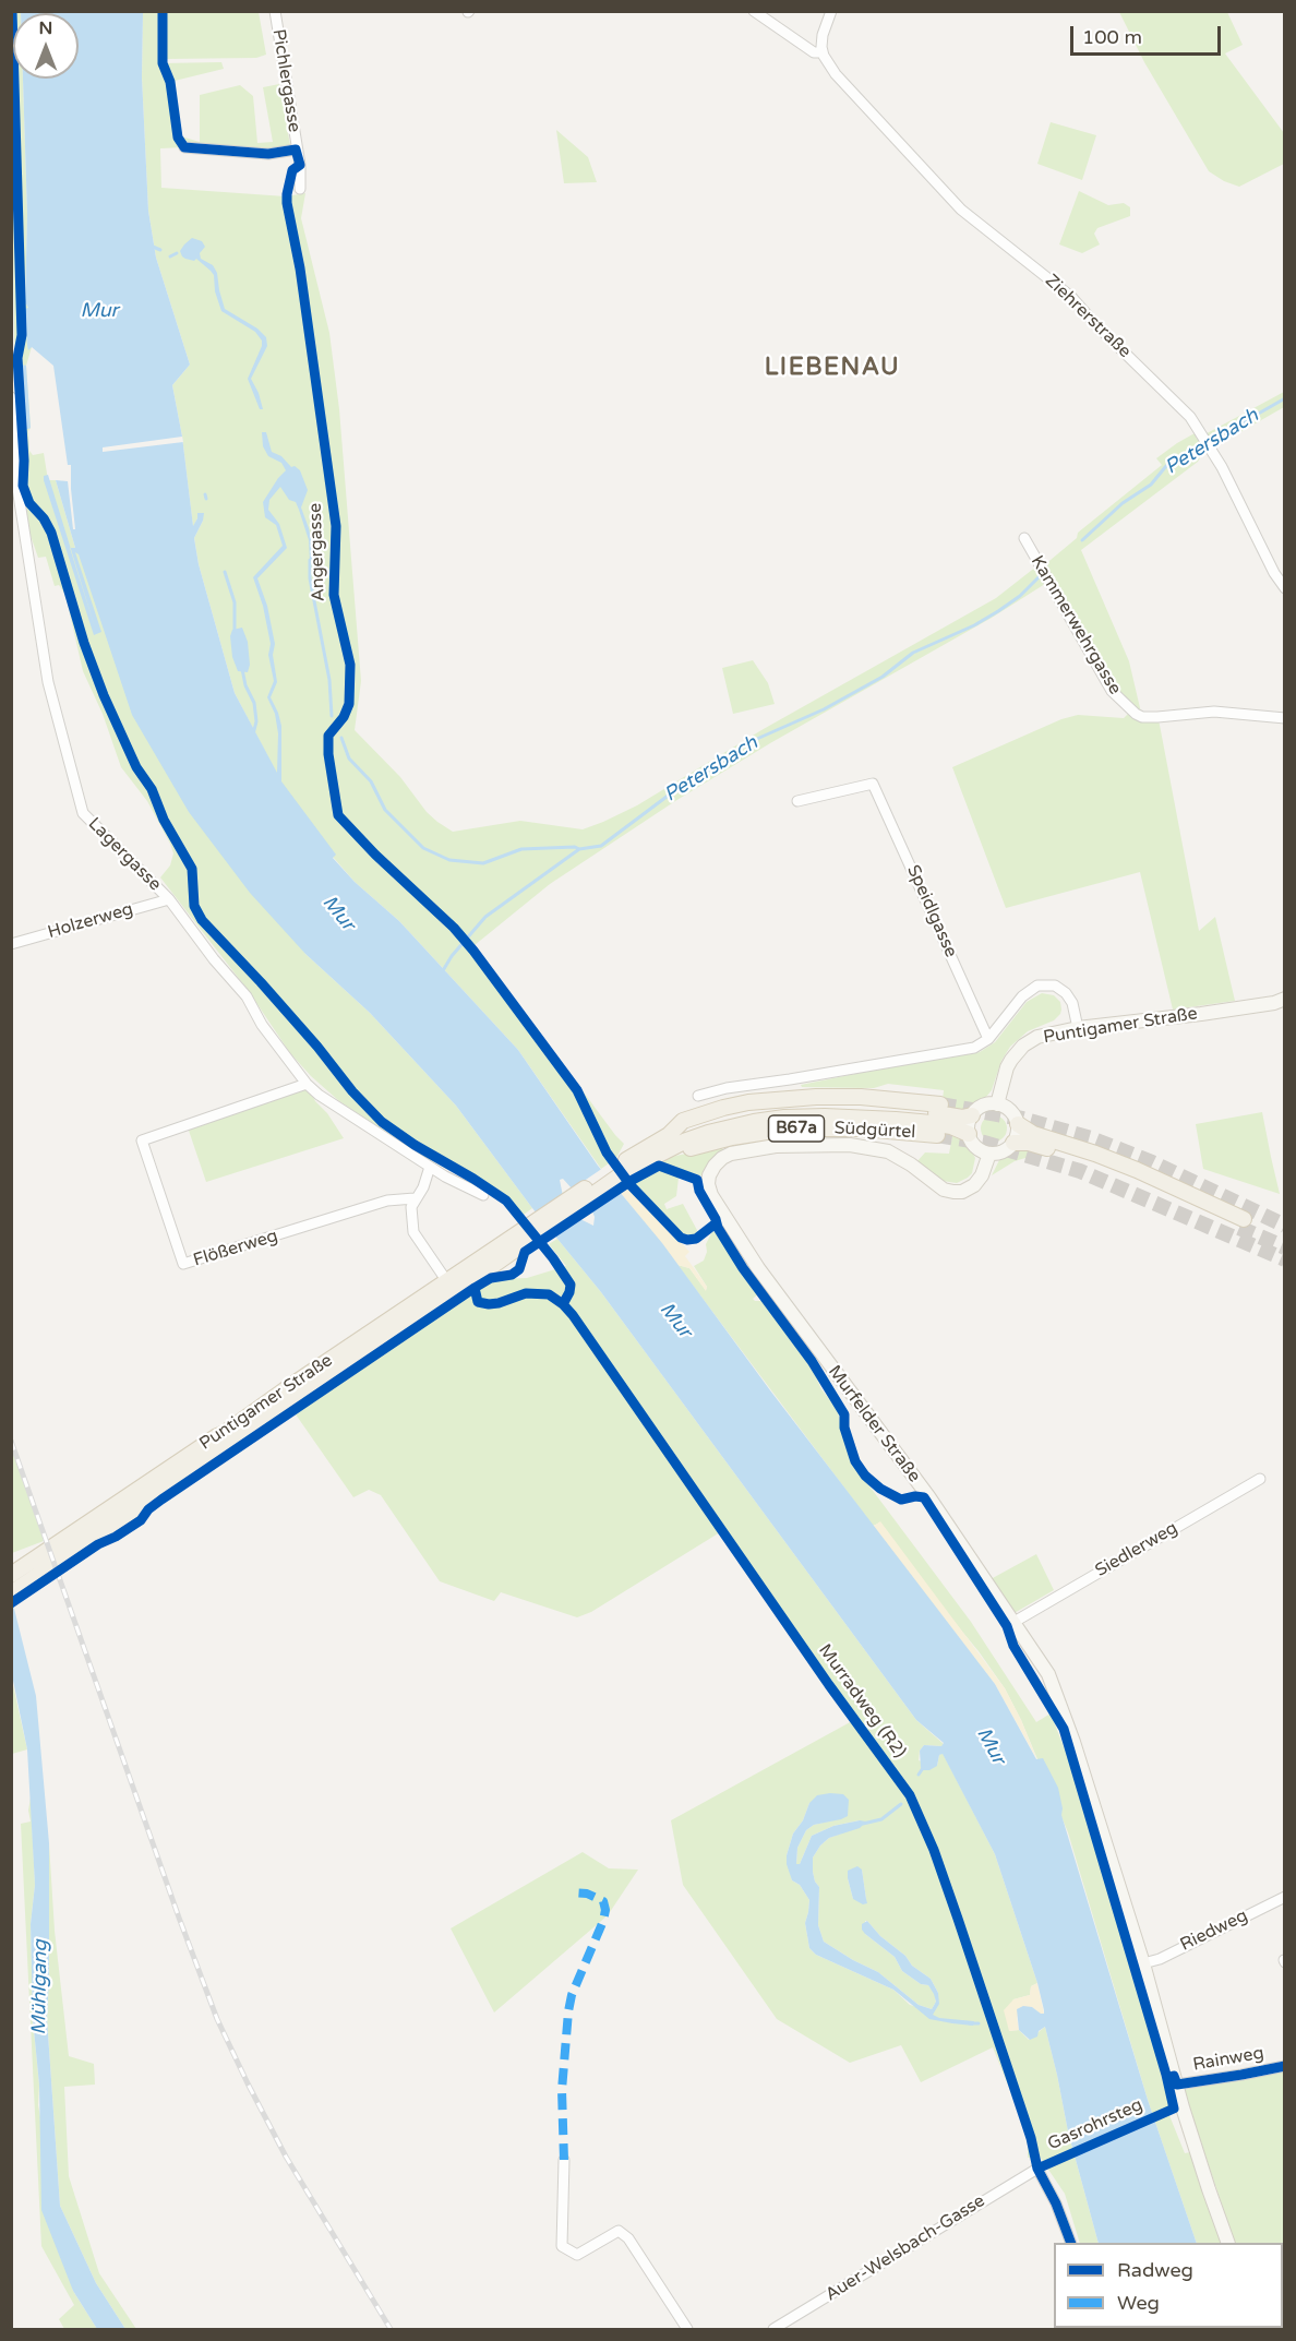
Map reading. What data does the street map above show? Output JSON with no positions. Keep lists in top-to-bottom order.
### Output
{
  "streets": {
    "main road": ["Puntigamer Straße", "B67a", "Südgürtel"],
    "street": [
      "Pichlergasse",
      "Ziehrerstraße",
      "Kammerwehrgasse",
      "Lagergasse",
      "Speidlgasse",
      "Holzerweg",
      "Flößerweg",
      "Murfelder Straße",
      "Siedlerweg",
      "Riedweg",
      "Rainweg",
      "Auer-Welsbach-Gasse"
    ],
    "cycle path": ["Angergasse", "Murradweg (R2)", "Gasrohrsteg"]
  },
  "crossings": [
    ["Lagergasse", "Holzerweg"],
    ["Lagergasse", "Flößerweg"],
    ["Puntigamer Straße", "B67a"],
    ["Puntigamer Straße", "Murfelder Straße"],
    ["B67a", "Südgürtel"],
    ["Murfelder Straße", "Siedlerweg"],
    ["Murfelder Straße", "Riedweg"],
    ["Murfelder Straße", "Rainweg"]
  ],
  "districts": ["LIEBENAU"],
  "water": ["Mur", "Petersbach", "Mühlgang"],
  "legend": ["Radweg", "Weg"],
  "scale_bar": "100 m",
  "north": "top"
}
